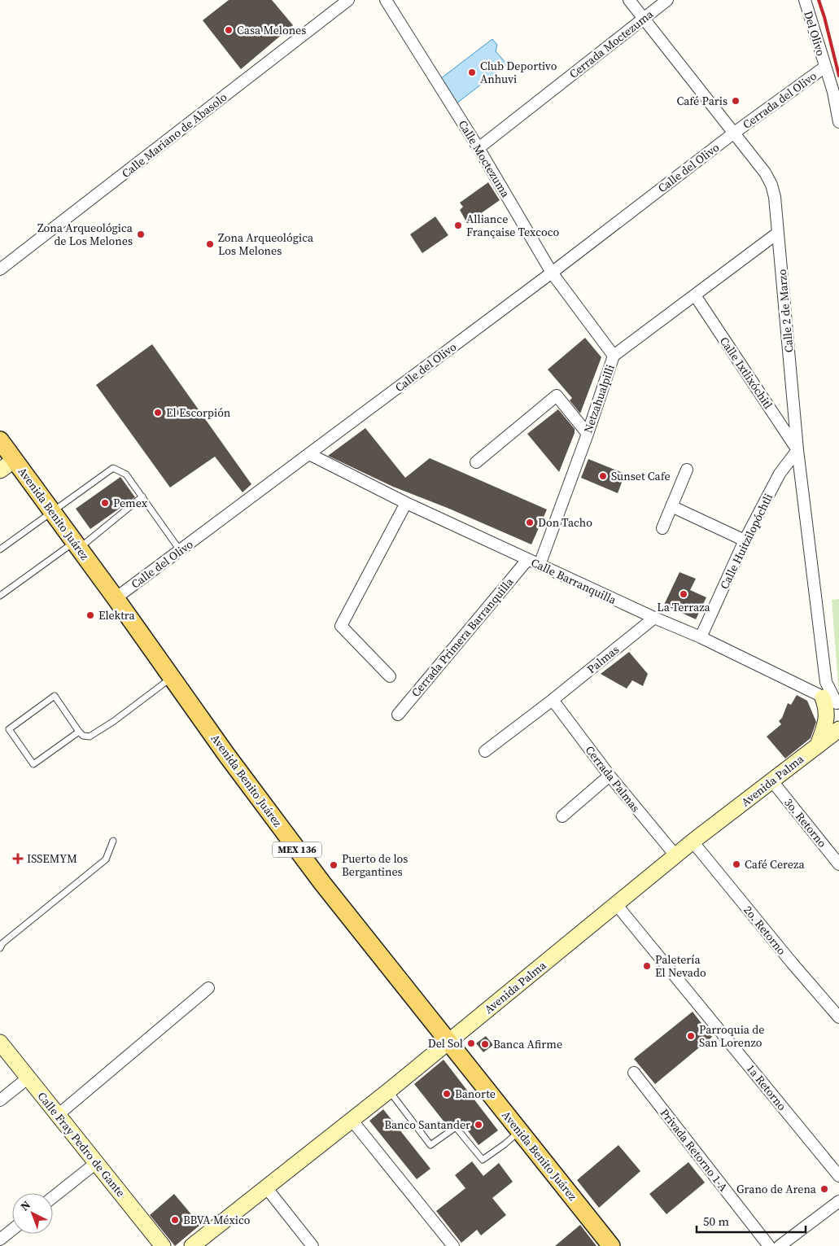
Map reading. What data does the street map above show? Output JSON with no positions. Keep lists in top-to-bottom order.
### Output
{
  "streets": {
    "main road": [
      "Avenida Benito Juárez",
      "Avenida Palma",
      "MEX 136",
      "Calle Fray Pedro de Gante"
    ],
    "street": [
      "Del Olivo",
      "Cerrada Moctezuma",
      "Cerrada del Olivo",
      "Calle Mariano de Abasolo",
      "Calle Moctezuma",
      "Calle del Olivo",
      "Calle 2 de Marzo",
      "Calle Ixtlixóchitl",
      "Netzahualpilli",
      "Calle Huitzilopóchtli",
      "Calle Barranquilla",
      "Cerrada Primera Barranquilla",
      "Palmas",
      "Cerrada Palmas",
      "3o. Retorno",
      "2o. Retorno",
      "1a Retorno",
      "Privada Retorno 1-A"
    ]
  },
  "crossings": [
    ["Del Olivo", "Cerrada del Olivo"],
    ["Cerrada Moctezuma", "Calle Moctezuma"],
    ["Cerrada Moctezuma", "Calle 2 de Marzo"],
    ["Cerrada del Olivo", "Calle del Olivo"],
    ["Cerrada del Olivo", "Calle 2 de Marzo"],
    ["Calle Moctezuma", "Calle del Olivo"],
    ["Calle Moctezuma", "Netzahualpilli"],
    ["Calle del Olivo", "Calle 2 de Marzo"],
    ["Calle del Olivo", "Avenida Benito Juárez"],
    ["Calle del Olivo", "Calle Barranquilla"],
    ["Calle 2 de Marzo", "Calle Ixtlixóchitl"],
    ["Calle 2 de Marzo", "Netzahualpilli"],
    ["Calle 2 de Marzo", "Calle Huitzilopóchtli"],
    ["Calle 2 de Marzo", "Calle Barranquilla"],
    ["Calle Ixtlixóchitl", "Netzahualpilli"],
    ["Calle Ixtlixóchitl", "Calle Huitzilopóchtli"],
    ["Netzahualpilli", "Calle Barranquilla"],
    ["Avenida Benito Juárez", "Avenida Palma"],
    ["Calle Huitzilopóchtli", "Calle Barranquilla"],
    ["Calle Barranquilla", "Cerrada Primera Barranquilla"],
    ["Calle Barranquilla", "Palmas"],
    ["Palmas", "Cerrada Palmas"],
    ["Cerrada Palmas", "Avenida Palma"],
    ["Avenida Palma", "3o. Retorno"],
    ["Avenida Palma", "2o. Retorno"],
    ["Avenida Palma", "1a Retorno"]
  ],
  "places": {
    "other": [
      "Casa Melones",
      "Club Deportivo Anhuvi",
      "Café Paris",
      "Alliance Française Texcoco",
      "Zona Arqueológica de Los Melones",
      "Zona Arqueológica Los Melones",
      "El Escorpión",
      "Sunset Cafe",
      "Pemex",
      "Don Tacho",
      "La Terraza",
      "Elektra",
      "Café Cereza",
      "Puerto de los Bergantines",
      "Paletería El Nevado",
      "Parroquia de San Lorenzo",
      "Del Sol",
      "Banca Afirme",
      "Banorte",
      "Banco Santander",
      "Grano de Arena",
      "BBVA México"
    ],
    "health": ["ISSEMYM"]
  },
  "scale_bar": "50 m",
  "north": "top left"
}
